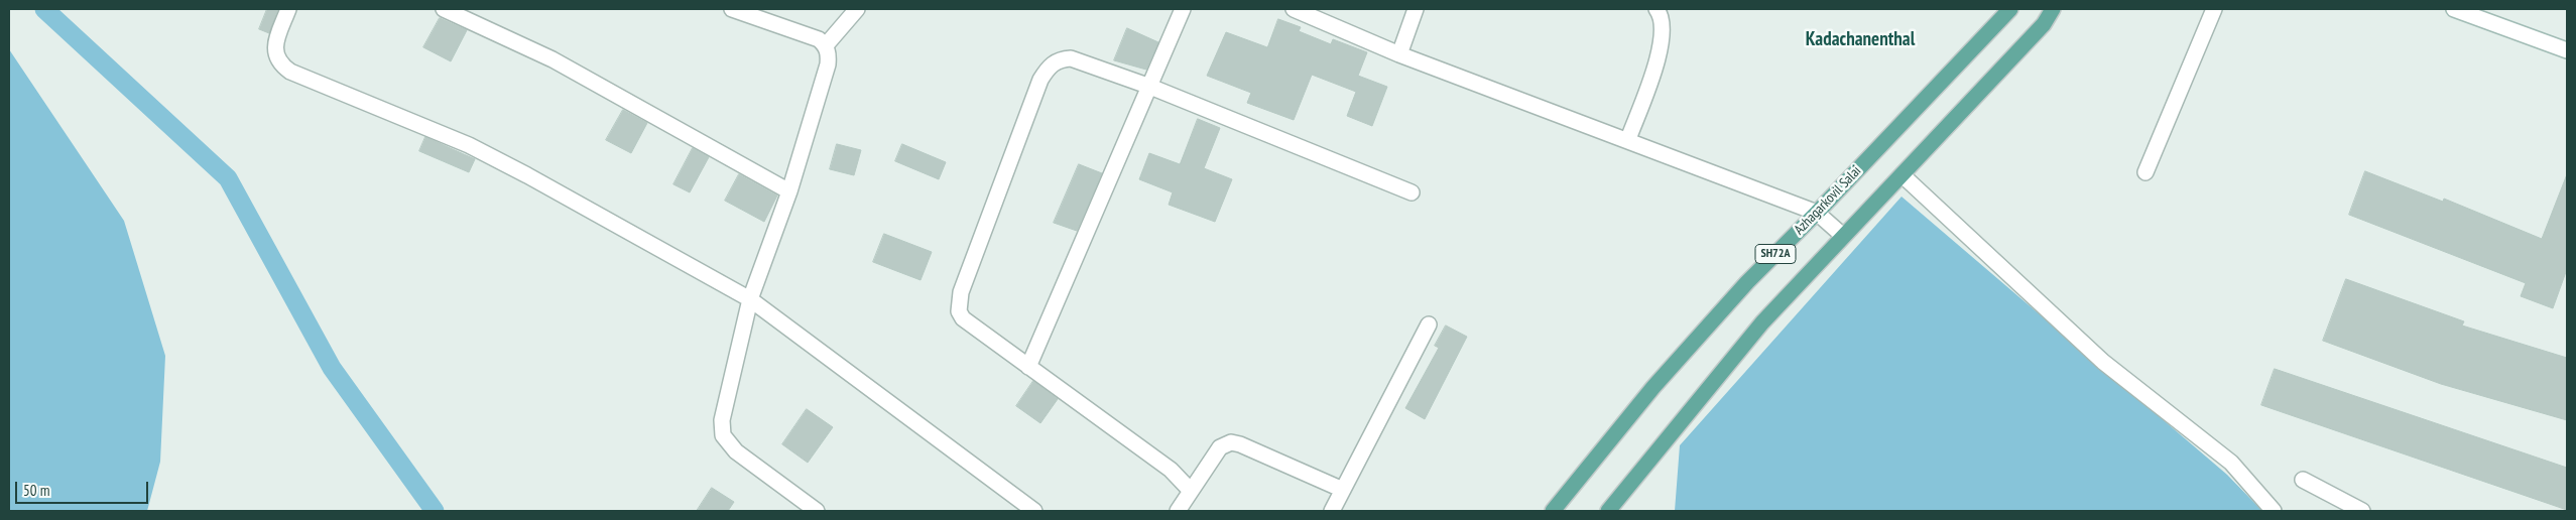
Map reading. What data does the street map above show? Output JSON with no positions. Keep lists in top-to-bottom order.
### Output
{
  "streets": {
    "main road": ["Azhagarkovil Salai", "SH72A"]
  },
  "districts": ["Kadachanenthal"],
  "scale_bar": "50 m"
}
